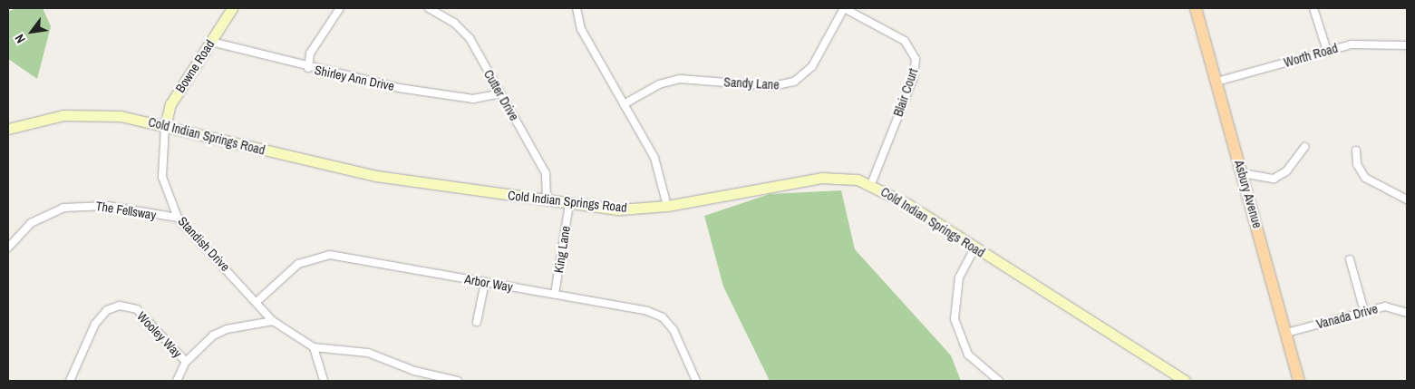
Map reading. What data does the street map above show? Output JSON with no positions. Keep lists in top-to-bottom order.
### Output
{
  "streets": {
    "main road": ["Asbury Avenue"],
    "street": [
      "Worth Road",
      "Bowne Road",
      "Shirley Ann Drive",
      "Sandy Lane",
      "Blair Court",
      "Cutter Drive",
      "Cold Indian Springs Road",
      "The Fellsway",
      "Standish Drive",
      "King Lane",
      "Arbor Way",
      "Vanada Drive",
      "Wooley Way"
    ]
  },
  "crossings": [
    ["Worth Road", "Asbury Avenue"],
    ["Bowne Road", "Shirley Ann Drive"],
    ["Bowne Road", "Cold Indian Springs Road"],
    ["Bowne Road", "Standish Drive"],
    ["Shirley Ann Drive", "Cutter Drive"],
    ["Sandy Lane", "Blair Court"],
    ["Blair Court", "Cold Indian Springs Road"],
    ["Cutter Drive", "Cold Indian Springs Road"],
    ["Cold Indian Springs Road", "Standish Drive"],
    ["Cold Indian Springs Road", "King Lane"],
    ["Asbury Avenue", "Vanada Drive"],
    ["The Fellsway", "Standish Drive"],
    ["Standish Drive", "Arbor Way"],
    ["King Lane", "Arbor Way"]
  ],
  "north": "bottom left"
}
